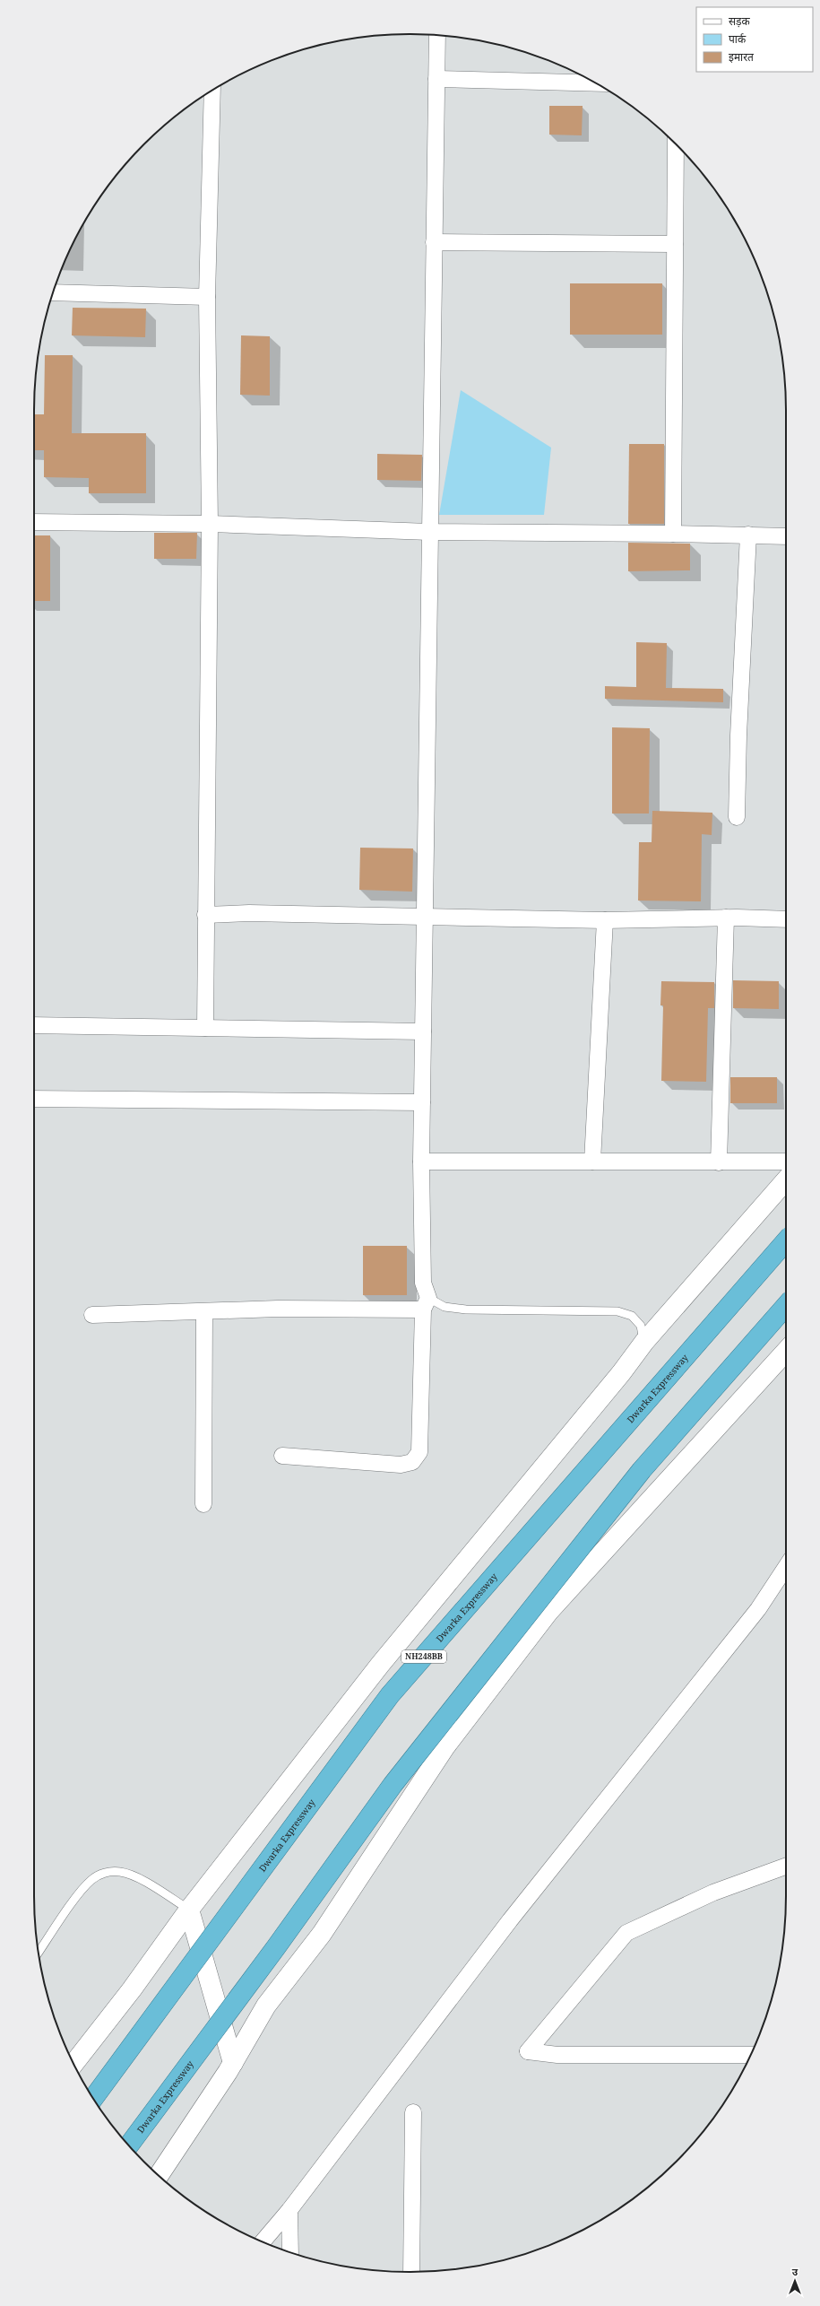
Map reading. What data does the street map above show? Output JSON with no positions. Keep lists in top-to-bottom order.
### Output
{
  "streets": {
    "highway": ["Dwarka Expressway", "NH248BB"]
  },
  "legend": ["सड़क", "पार्क", "इमारत"],
  "north": "top"
}
